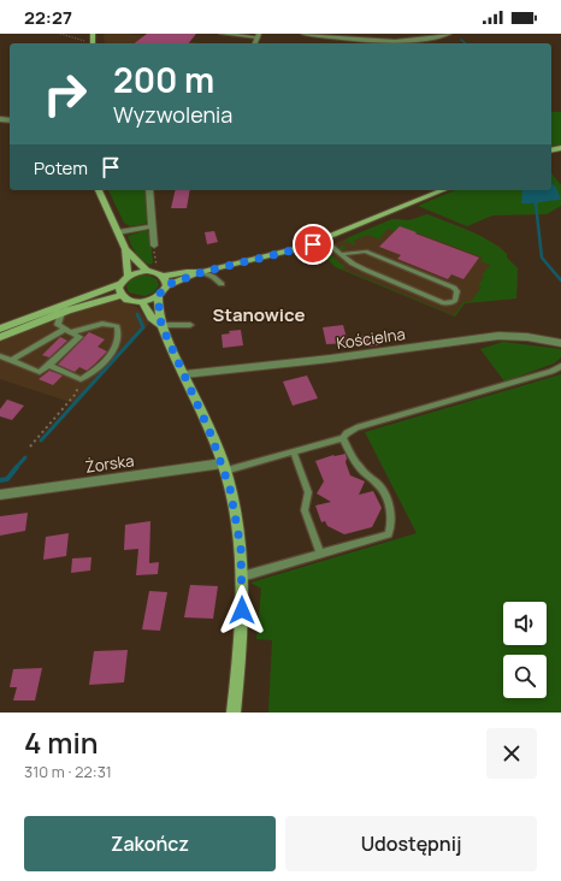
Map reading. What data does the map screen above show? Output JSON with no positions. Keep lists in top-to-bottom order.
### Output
{
  "streets": {
    "street": ["Kościelna", "Żorska"]
  },
  "districts": ["Stanowice"],
  "page": {
    "status": "22:27",
    "turn": ["200 m", "Wyzwolenia"],
    "then": "Potem",
    "heading": ["4 min", "310 m · 22:31"],
    "buttons": ["Zakończ", "Udostępnij"]
  }
}
